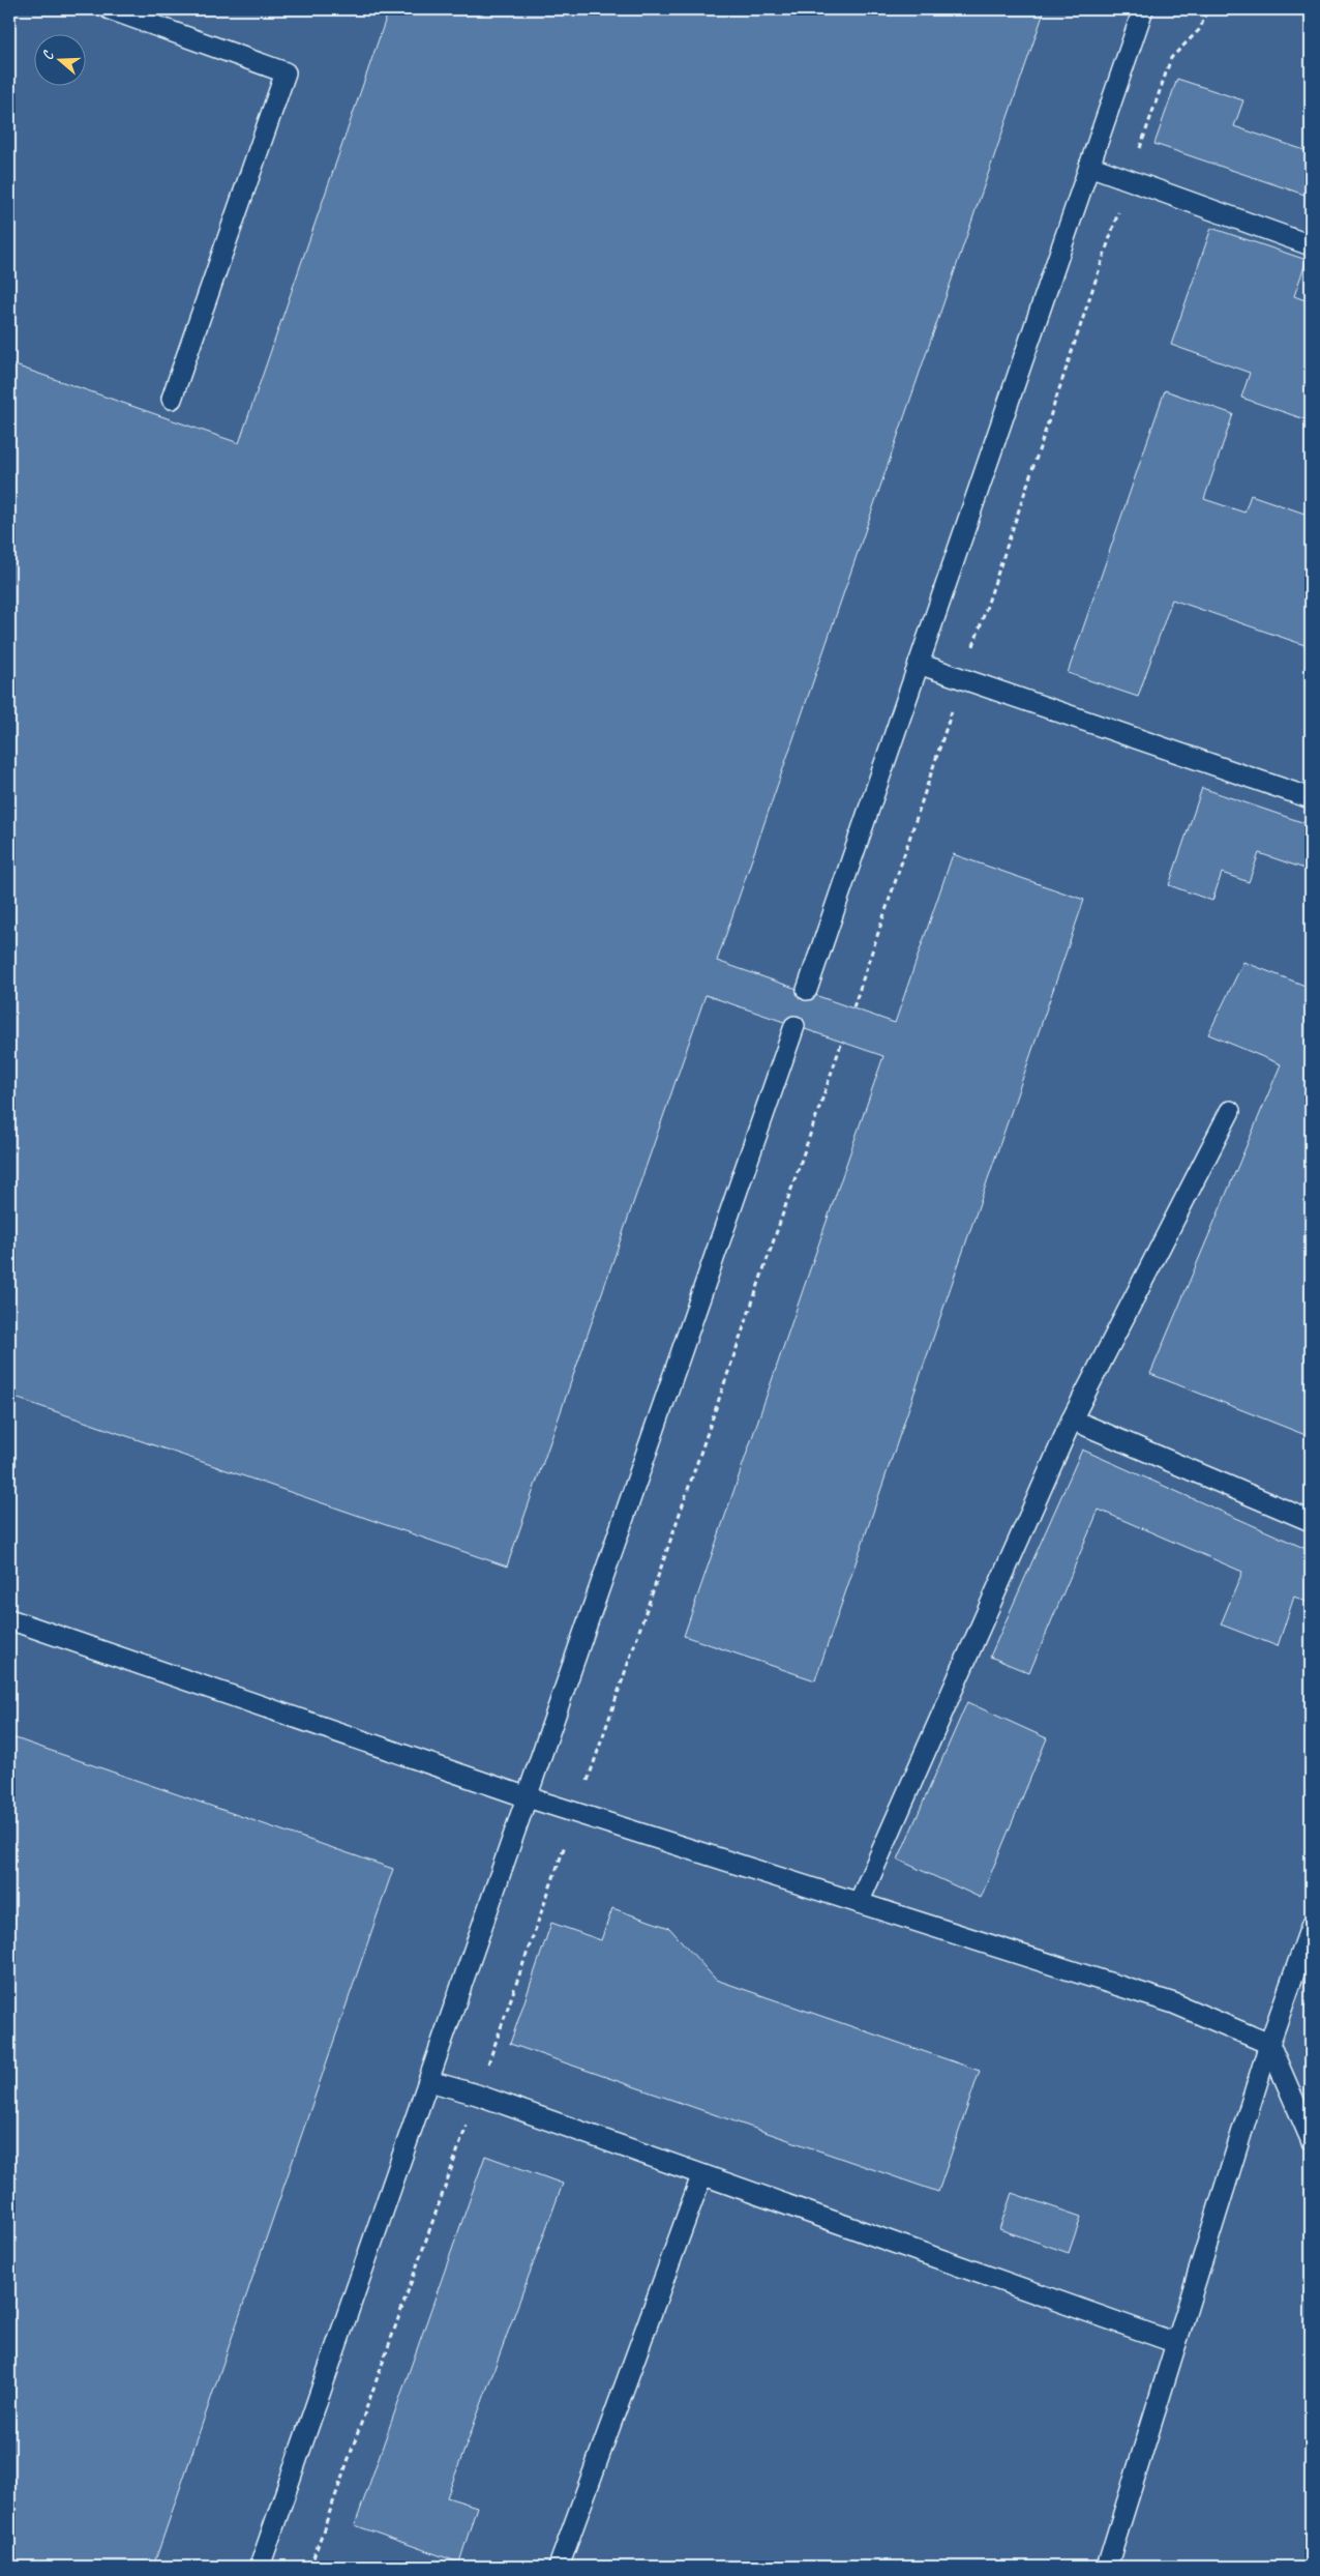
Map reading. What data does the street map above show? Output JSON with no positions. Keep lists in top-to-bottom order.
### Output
{
  "north": "left"
}
